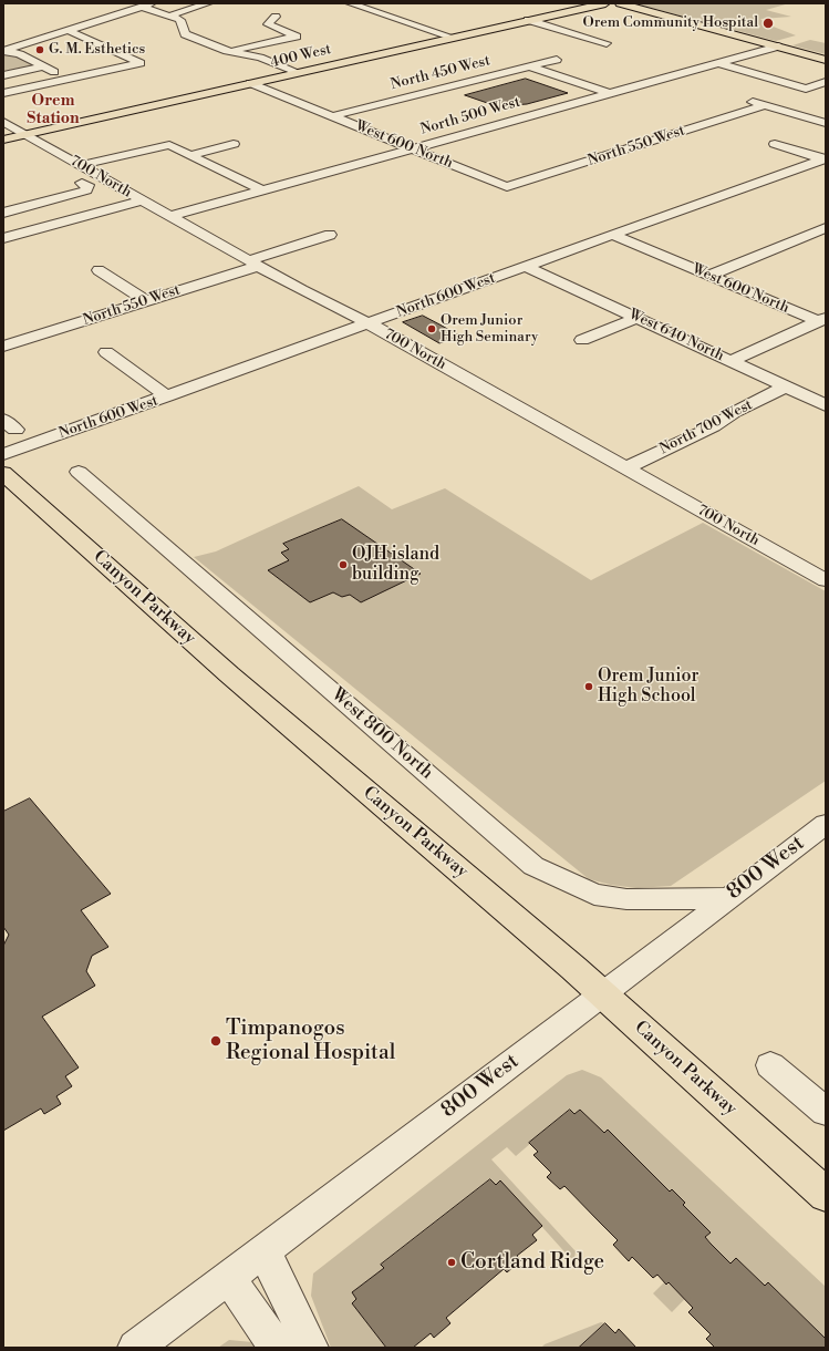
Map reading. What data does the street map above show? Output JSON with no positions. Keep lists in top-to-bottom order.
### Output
{
  "streets": {
    "main road": ["400 West", "Canyon Parkway"],
    "street": [
      "North 450 West",
      "North 500 West",
      "West 600 North",
      "North 550 West",
      "700 North",
      "North 600 West",
      "West 640 North",
      "North 700 West",
      "West 800 North",
      "800 West"
    ]
  },
  "crossings": [
    ["400 West", "West 600 North"],
    ["400 West", "700 North"],
    ["North 450 West", "West 600 North"],
    ["North 500 West", "West 600 North"],
    ["North 500 West", "700 North"],
    ["West 600 North", "North 550 West"],
    ["West 600 North", "North 600 West"],
    ["North 550 West", "700 North"],
    ["700 North", "North 600 West"],
    ["700 North", "North 700 West"],
    ["North 600 West", "West 640 North"],
    ["West 640 North", "North 700 West"],
    ["Canyon Parkway", "800 West"],
    ["West 800 North", "800 West"]
  ],
  "districts": ["Orem Station"],
  "places": [
    "Orem Community Hospital",
    "G. M. Esthetics",
    "Orem Junior High Seminary",
    "OJH island building",
    "Orem Junior High School",
    "Timpanogos Regional Hospital",
    "Cortland Ridge"
  ]
}
